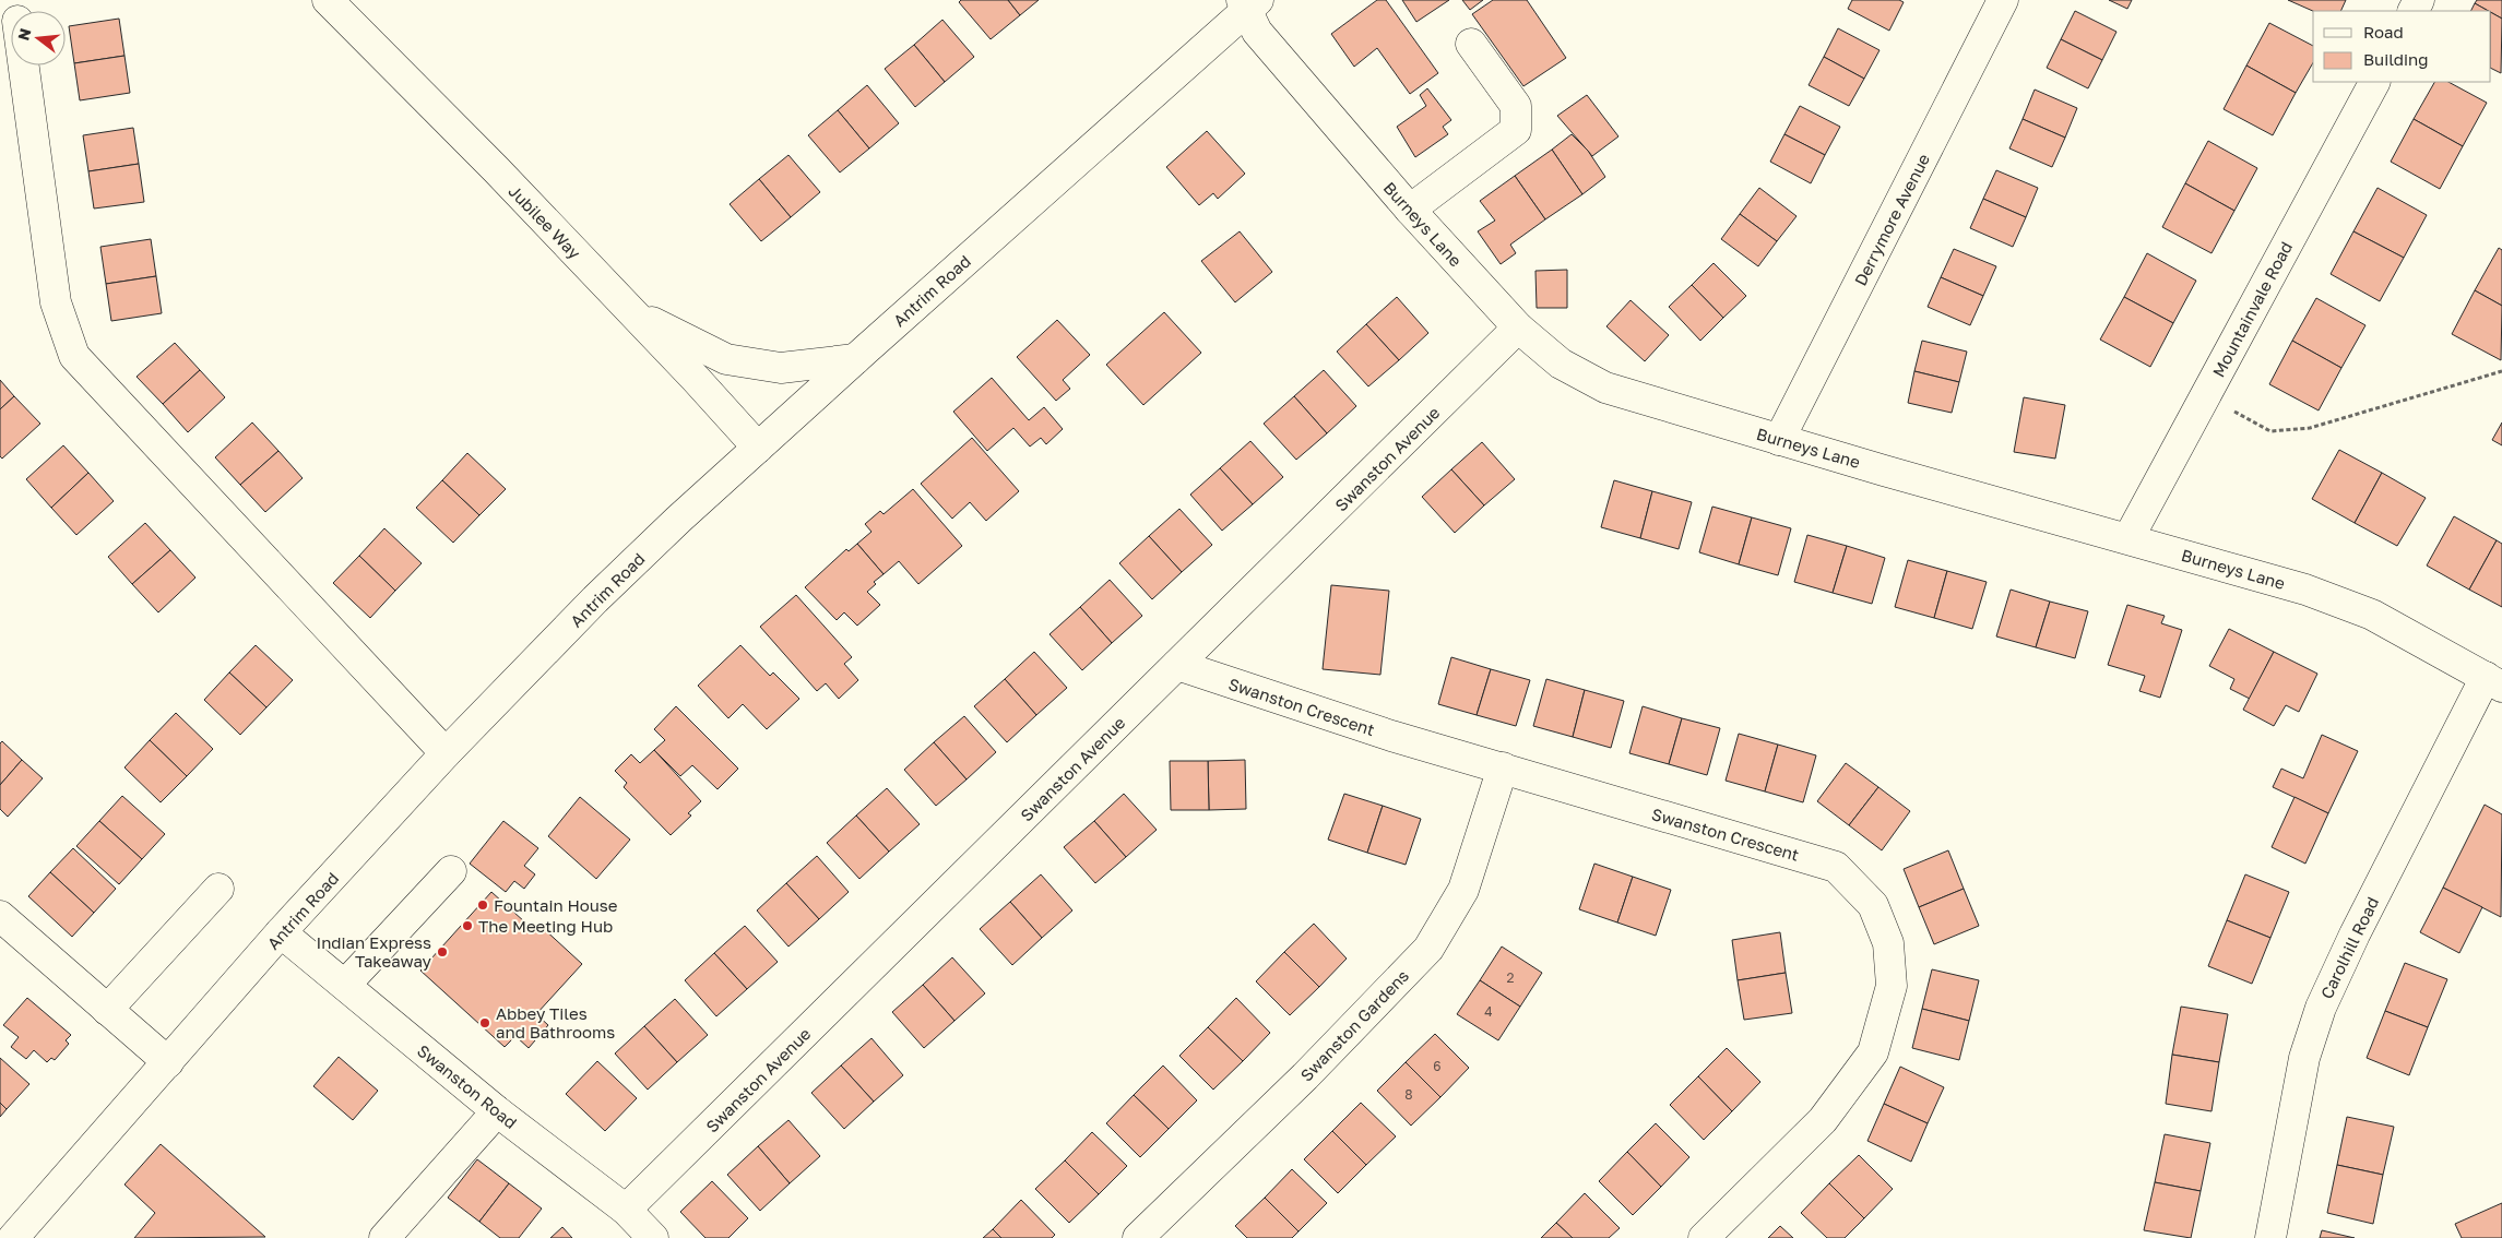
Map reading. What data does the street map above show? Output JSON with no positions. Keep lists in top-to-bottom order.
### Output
{
  "streets": {
    "street": [
      "Derrymore Avenue",
      "Jubilee Way",
      "Burneys Lane",
      "Antrim Road",
      "Mountainvale Road",
      "Swanston Avenue",
      "Swanston Crescent",
      "Carolhill Road",
      "Swanston Gardens",
      "Swanston Road"
    ]
  },
  "crossings": [
    ["Derrymore Avenue", "Burneys Lane"],
    ["Jubilee Way", "Antrim Road"],
    ["Burneys Lane", "Antrim Road"],
    ["Burneys Lane", "Mountainvale Road"],
    ["Burneys Lane", "Swanston Avenue"],
    ["Burneys Lane", "Carolhill Road"],
    ["Antrim Road", "Swanston Road"],
    ["Swanston Avenue", "Swanston Crescent"],
    ["Swanston Avenue", "Swanston Road"],
    ["Swanston Crescent", "Swanston Gardens"]
  ],
  "places": [
    "Fountain House",
    "The Meeting Hub",
    "Indian Express Takeaway",
    "Abbey Tiles and Bathrooms"
  ],
  "house_numbers": [
    "2",
    "4",
    "6",
    "8"
  ],
  "legend": ["Road", "Building"],
  "north": "left"
}
